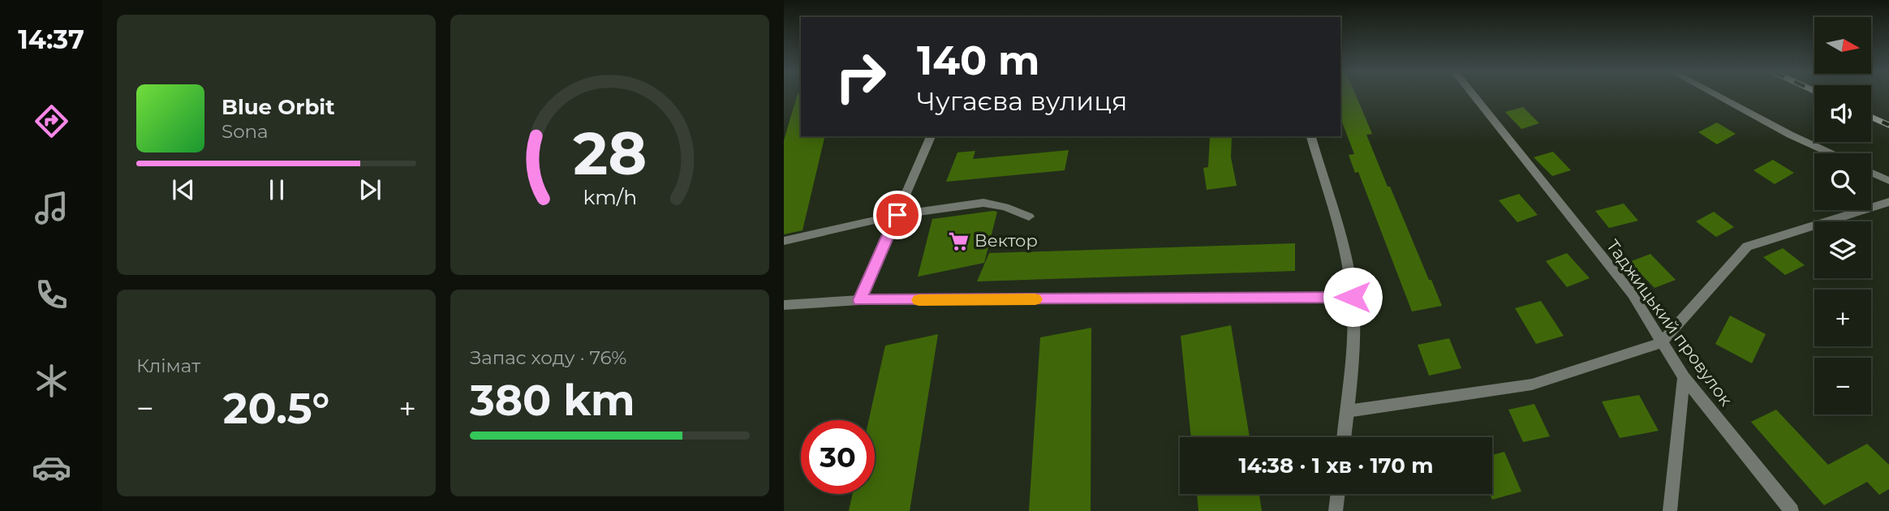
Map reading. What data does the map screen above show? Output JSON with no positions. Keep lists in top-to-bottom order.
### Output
{
  "streets": {
    "street": ["Таджицький провулок"]
  },
  "places": {
    "supermarket": ["Вектор"]
  },
  "north": "right",
  "page": {
    "tabs": "14:37",
    "map_buttons": ["+", "−"],
    "turn": ["140 m", "Чугаєва вулиця"],
    "song": ["Blue Orbit", "Sona"],
    "tile": [
      "Клімат",
      ["Запас ходу · 76%", "380 km"]
    ],
    "heat": ["−", "20.5°", "+"],
    "limit": "30",
    "trip": "14:38 · 1 хв · 170 m",
    "gauge": ["28", "km/h"]
  }
}
